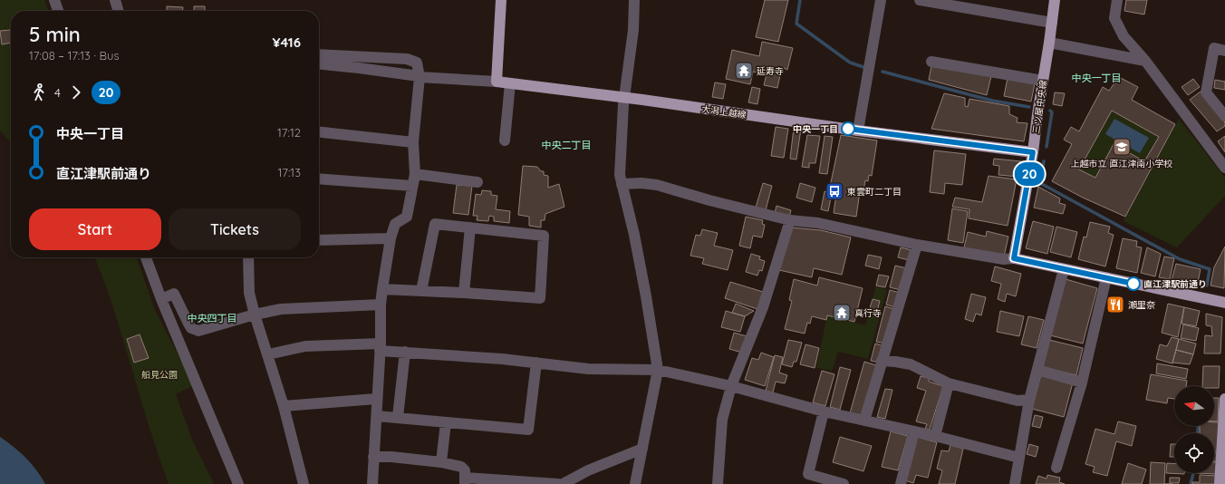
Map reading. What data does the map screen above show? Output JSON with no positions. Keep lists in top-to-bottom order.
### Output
{
  "streets": {
    "main road": ["三ツ屋中央線", "大潟上越線"]
  },
  "crossings": [
    ["三ツ屋中央線", "大潟上越線"]
  ],
  "districts": ["中央一丁目", "中央二丁目", "中央四丁目"],
  "parks": ["船見公園"],
  "places": {
    "temple": ["延寿寺", "真行寺"],
    "other": ["中央一丁目", "直江津駅前通り"],
    "school or university": ["上越市立 直江津南小学校"],
    "bus stop": ["東雲町二丁目"],
    "restaurant": ["瀬里奈"]
  },
  "lines": ["bus line 20"],
  "north": "left",
  "page": {
    "on_map": "20",
    "heading": ["5 min", "17:08 – 17:13 · Bus", "¥416"],
    "legs": ["4", "20"],
    "list": [
      {
        "name": "中央一丁目",
        "value": "17:12"
      },
      {
        "name": "直江津駅前通り",
        "value": "17:13"
      }
    ],
    "buttons": ["Start", "Tickets"]
  }
}
